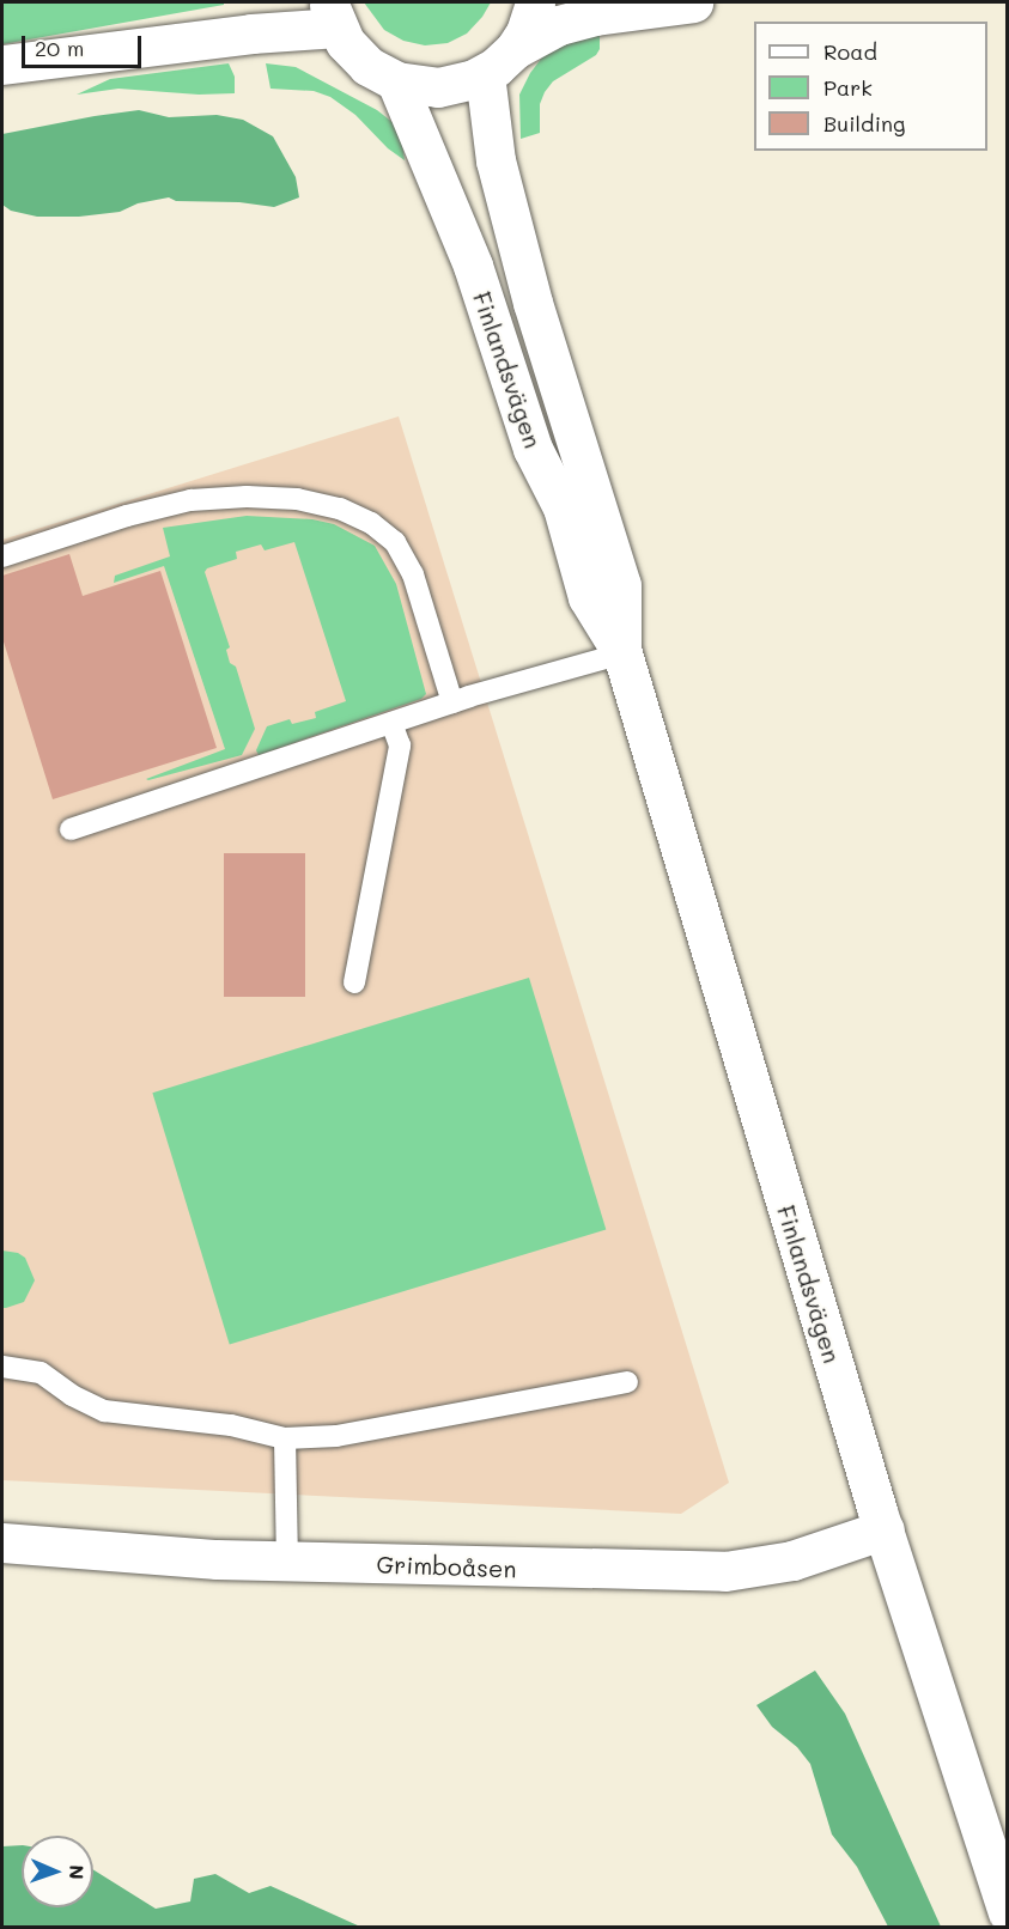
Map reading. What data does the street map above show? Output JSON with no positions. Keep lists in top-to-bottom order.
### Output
{
  "streets": {
    "street": ["Finlandsvägen", "Grimboåsen"]
  },
  "crossings": [
    ["Finlandsvägen", "Grimboåsen"]
  ],
  "legend": ["Road", "Park", "Building"],
  "scale_bar": "20 m",
  "north": "right"
}
